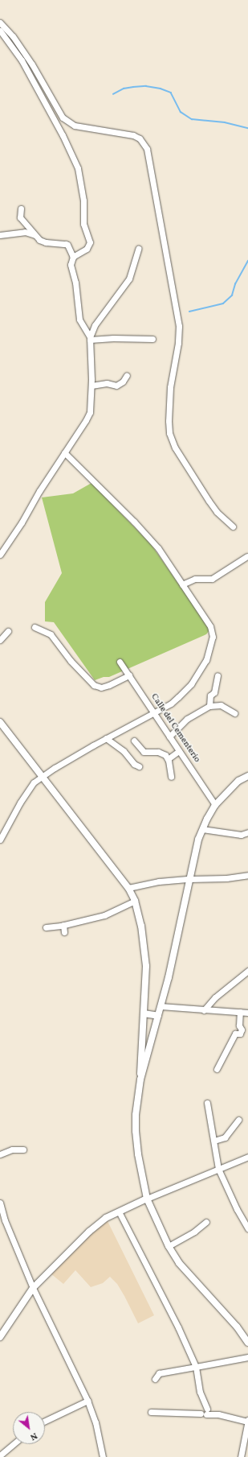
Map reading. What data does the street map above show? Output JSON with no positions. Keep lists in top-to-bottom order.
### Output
{
  "streets": {
    "street": ["Calle del Cementerio"]
  },
  "north": "bottom right"
}
